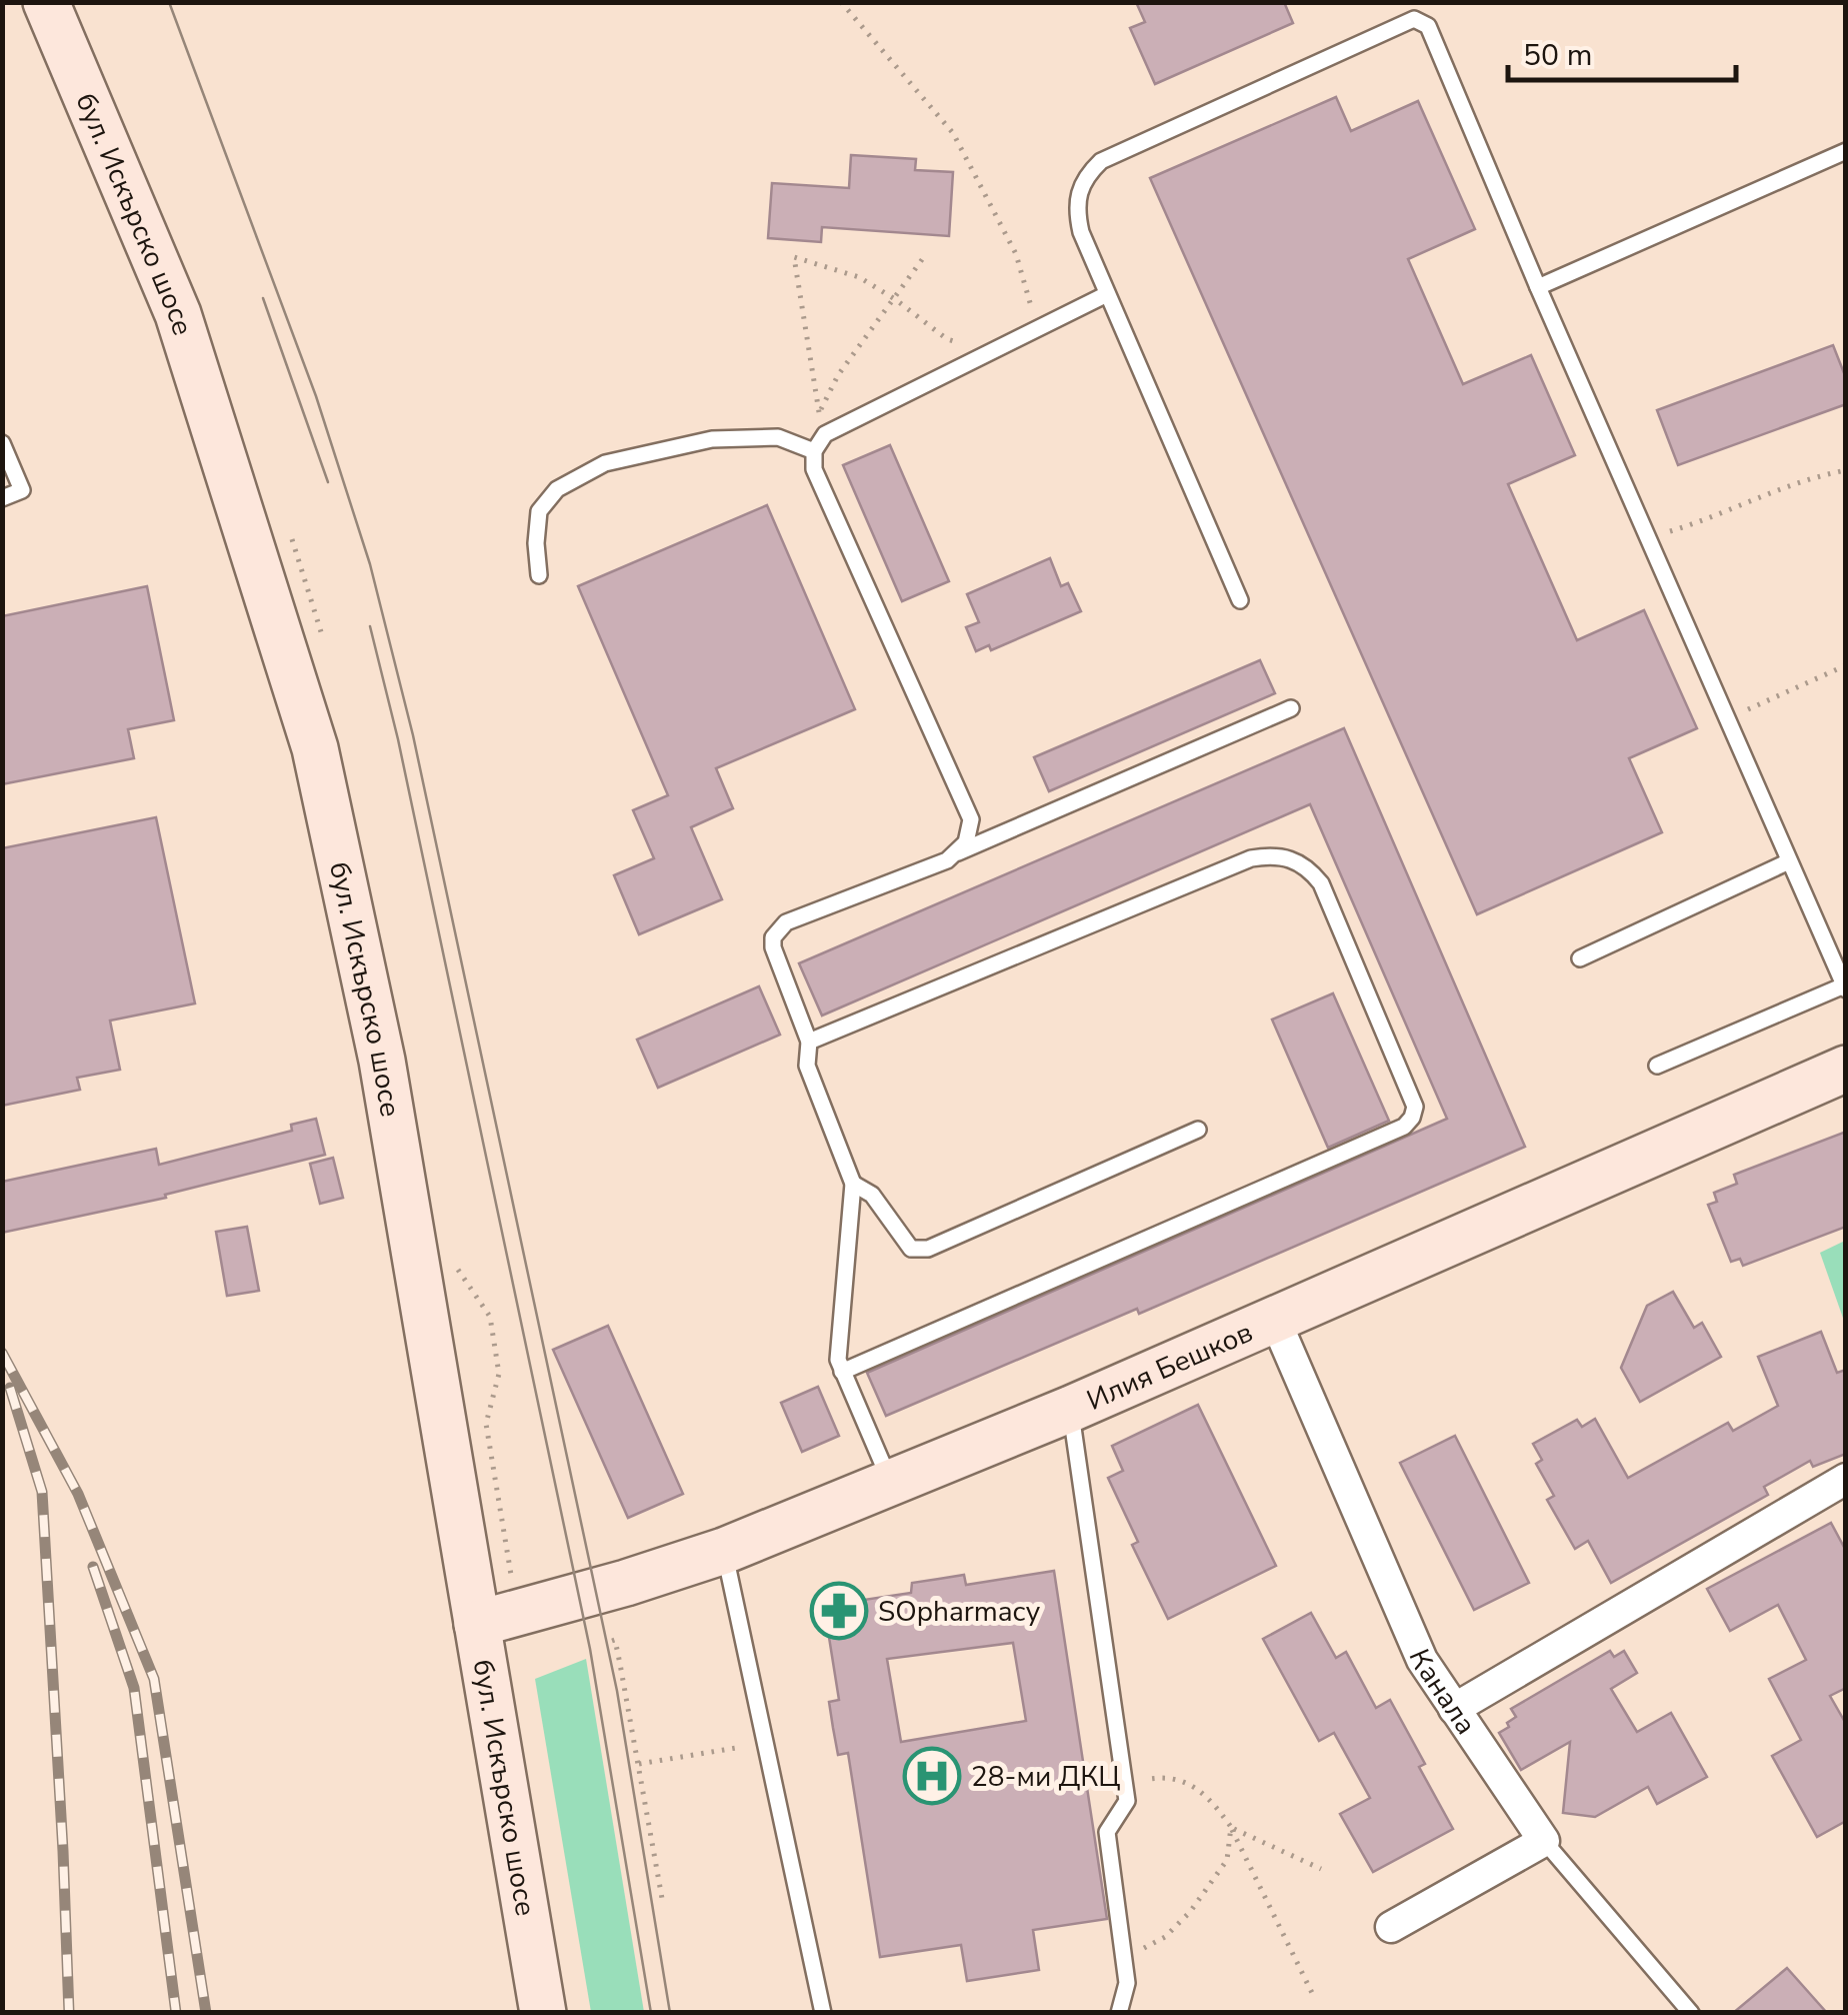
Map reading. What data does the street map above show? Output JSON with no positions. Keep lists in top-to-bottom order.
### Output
{
  "streets": {
    "main road": ["бул. Искърско шосе", "Илия Бешков"],
    "street": ["Канала"]
  },
  "crossings": [
    ["бул. Искърско шосе", "Илия Бешков"],
    ["Илия Бешков", "Канала"]
  ],
  "places": {
    "pharmacy": ["SOpharmacy"],
    "hospital": ["28-ми ДКЦ"]
  },
  "scale_bar": "50 m"
}
